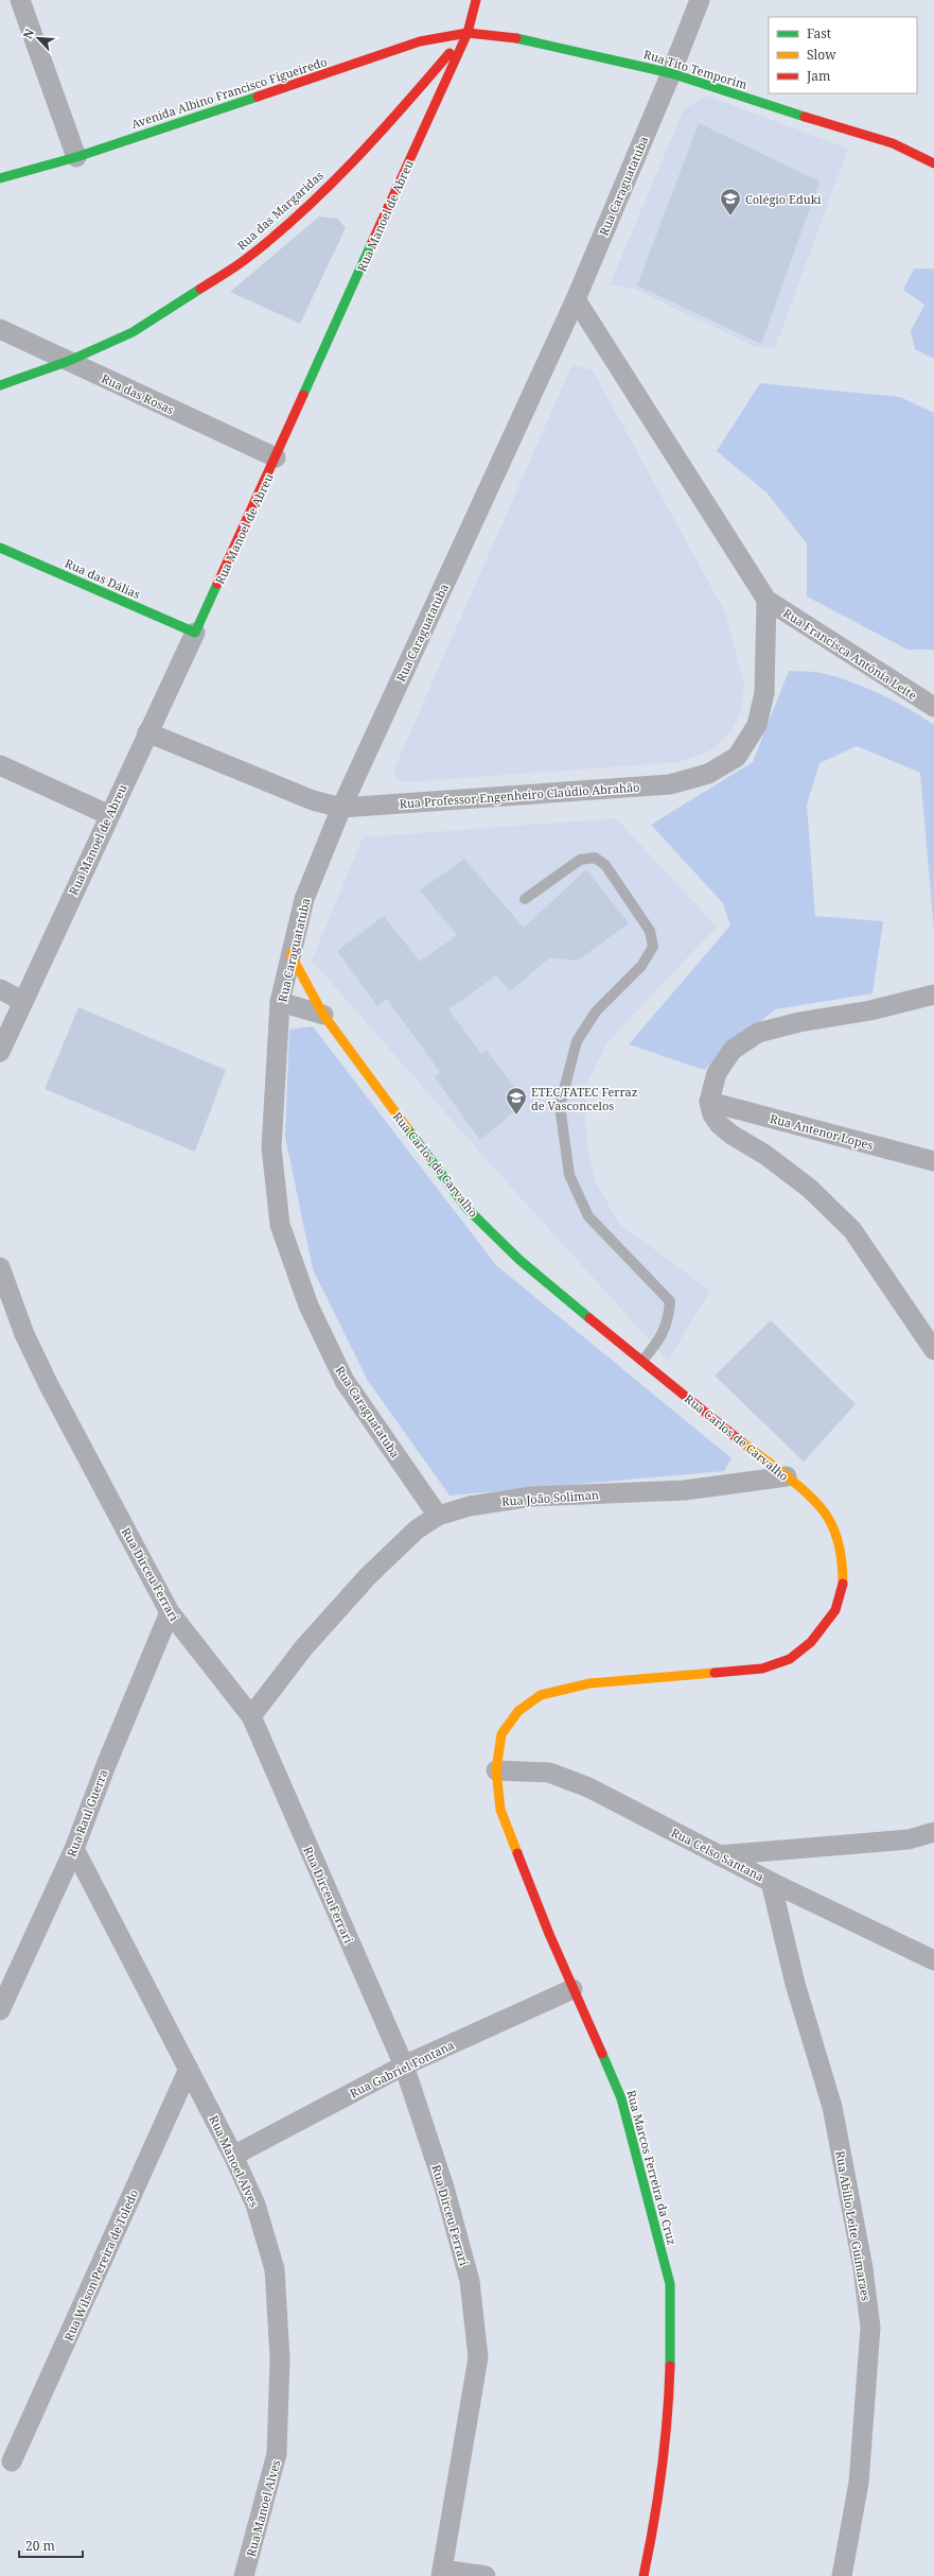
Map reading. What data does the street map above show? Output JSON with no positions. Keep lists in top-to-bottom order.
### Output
{
  "streets": {
    "street": [
      "Rua Tito Temporim",
      "Avenida Albino Francisco Figueiredo",
      "Rua Caraguatatuba",
      "Rua das Margaridas",
      "Rua Manoel de Abreu",
      "Rua das Rosas",
      "Rua das Dálias",
      "Rua Francisca Antônia Leite",
      "Rua Professor Engenheiro Claúdio Abrahão",
      "Rua Antenor Lopes",
      "Rua Carlos de Carvalho",
      "Rua João Soliman",
      "Rua Dirceu Ferrari",
      "Rua Raul Guerra",
      "Rua Celso Santana",
      "Rua Gabriel Fontana",
      "Rua Manoel Alves",
      "Rua Marcos Ferreira da Cruz",
      "Rua Abilio Leite Guimaraes",
      "Rua Wilson Pereira de Toledo"
    ]
  },
  "crossings": [
    ["Rua Tito Temporim", "Avenida Albino Francisco Figueiredo"],
    ["Rua Tito Temporim", "Rua Caraguatatuba"],
    ["Rua Tito Temporim", "Rua das Margaridas"],
    ["Rua Tito Temporim", "Rua Manoel de Abreu"],
    ["Avenida Albino Francisco Figueiredo", "Rua das Margaridas"],
    ["Avenida Albino Francisco Figueiredo", "Rua Manoel de Abreu"],
    ["Rua Caraguatatuba", "Rua Professor Engenheiro Claúdio Abrahão"],
    ["Rua Caraguatatuba", "Rua Carlos de Carvalho"],
    ["Rua Caraguatatuba", "Rua João Soliman"],
    ["Rua das Margaridas", "Rua Manoel de Abreu"],
    ["Rua das Margaridas", "Rua das Rosas"],
    ["Rua Manoel de Abreu", "Rua das Rosas"],
    ["Rua Manoel de Abreu", "Rua das Dálias"],
    ["Rua Manoel de Abreu", "Rua Professor Engenheiro Claúdio Abrahão"],
    ["Rua Francisca Antônia Leite", "Rua Professor Engenheiro Claúdio Abrahão"],
    ["Rua Carlos de Carvalho", "Rua João Soliman"],
    ["Rua Carlos de Carvalho", "Rua Marcos Ferreira da Cruz"],
    ["Rua João Soliman", "Rua Dirceu Ferrari"],
    ["Rua Dirceu Ferrari", "Rua Raul Guerra"],
    ["Rua Dirceu Ferrari", "Rua Gabriel Fontana"],
    ["Rua Raul Guerra", "Rua Manoel Alves"],
    ["Rua Celso Santana", "Rua Marcos Ferreira da Cruz"],
    ["Rua Celso Santana", "Rua Abilio Leite Guimaraes"],
    ["Rua Gabriel Fontana", "Rua Manoel Alves"],
    ["Rua Gabriel Fontana", "Rua Marcos Ferreira da Cruz"],
    ["Rua Manoel Alves", "Rua Wilson Pereira de Toledo"]
  ],
  "places": {
    "school or university": ["Colégio Eduki", "ETEC/FATEC Ferraz de Vasconcelos"]
  },
  "legend": ["Fast", "Slow", "Jam"],
  "scale_bar": "20 m",
  "north": "top left"
}
